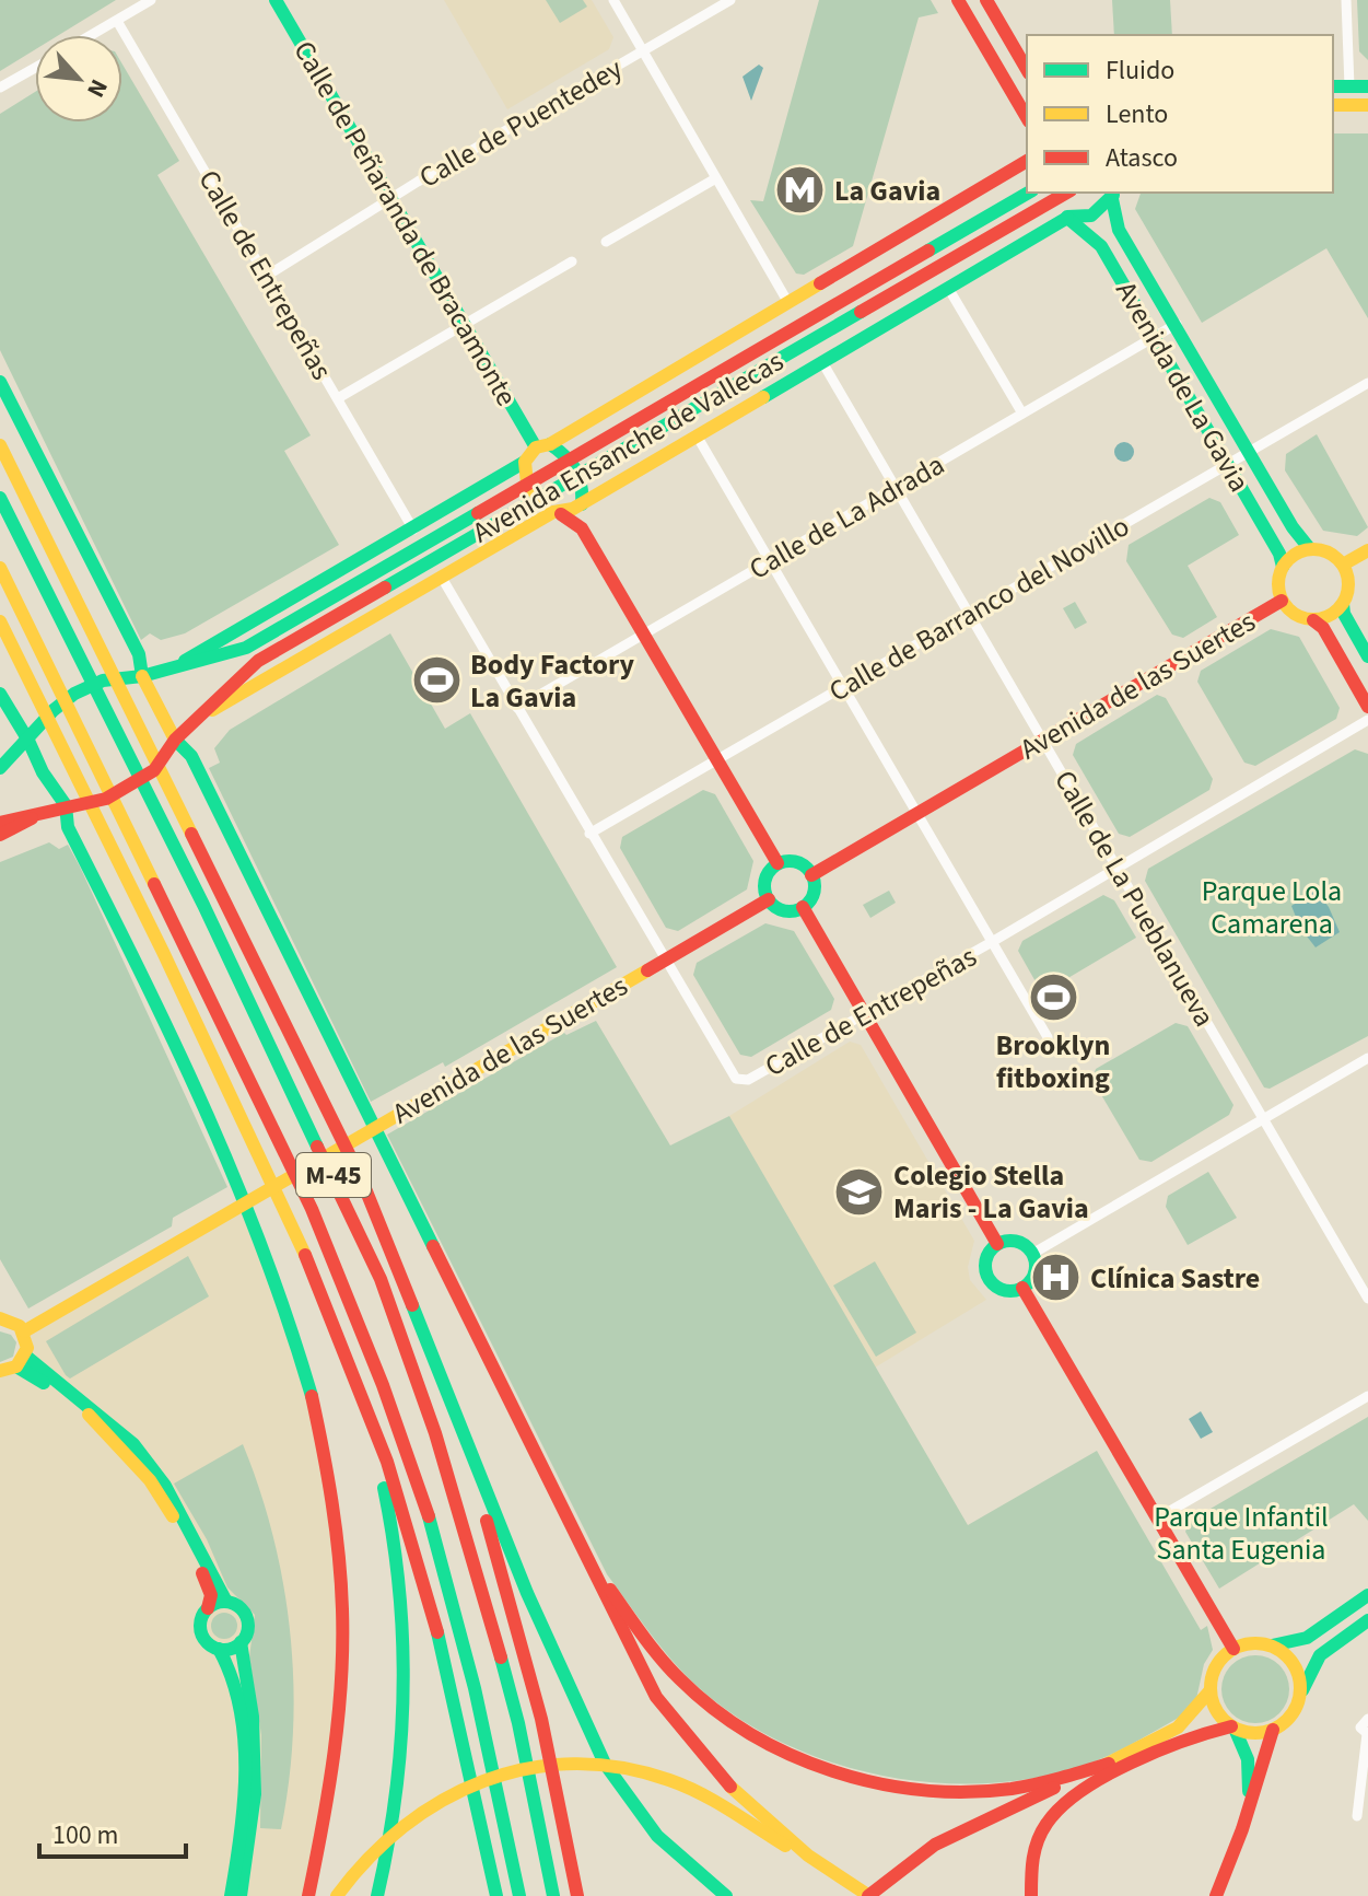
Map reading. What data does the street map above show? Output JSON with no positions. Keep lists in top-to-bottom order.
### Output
{
  "streets": {
    "main road": [
      "Calle de Peñaranda de Bracamonte",
      "Avenida de La Gavia",
      "Avenida Ensanche de Vallecas",
      "Avenida de las Suertes",
      "M-45"
    ],
    "street": [
      "Calle de Puentedey",
      "Calle de Entrepeñas",
      "Calle de La Adrada",
      "Calle de Barranco del Novillo",
      "Calle de La Pueblanueva"
    ]
  },
  "crossings": [
    ["Calle de Puentedey", "Calle de Peñaranda de Bracamonte"],
    ["Calle de Puentedey", "Calle de Entrepeñas"],
    ["Calle de Peñaranda de Bracamonte", "Avenida Ensanche de Vallecas"],
    ["Calle de Entrepeñas", "Avenida Ensanche de Vallecas"],
    ["Calle de Entrepeñas", "Calle de La Adrada"],
    ["Calle de Entrepeñas", "Calle de Barranco del Novillo"],
    ["Calle de Entrepeñas", "Avenida de las Suertes"],
    ["Calle de Entrepeñas", "Calle de La Pueblanueva"],
    ["Avenida de La Gavia", "Avenida Ensanche de Vallecas"],
    ["Avenida de La Gavia", "Calle de La Adrada"],
    ["Avenida de La Gavia", "Calle de Barranco del Novillo"],
    ["Avenida de La Gavia", "Avenida de las Suertes"],
    ["Avenida Ensanche de Vallecas", "Calle de La Pueblanueva"],
    ["Calle de La Adrada", "Calle de La Pueblanueva"],
    ["Calle de Barranco del Novillo", "Calle de La Pueblanueva"],
    ["Avenida de las Suertes", "Calle de La Pueblanueva"]
  ],
  "parks": ["Parque Lola Camarena", "Parque Infantil Santa Eugenia"],
  "places": {
    "metro station": ["La Gavia"],
    "sports": ["Body Factory La Gavia", "Brooklyn fitboxing"],
    "school or university": ["Colegio Stella Maris - La Gavia"],
    "hospital": ["Clínica Sastre"]
  },
  "legend": ["Fluido", "Lento", "Atasco"],
  "scale_bar": "100 m",
  "north": "bottom right"
}
